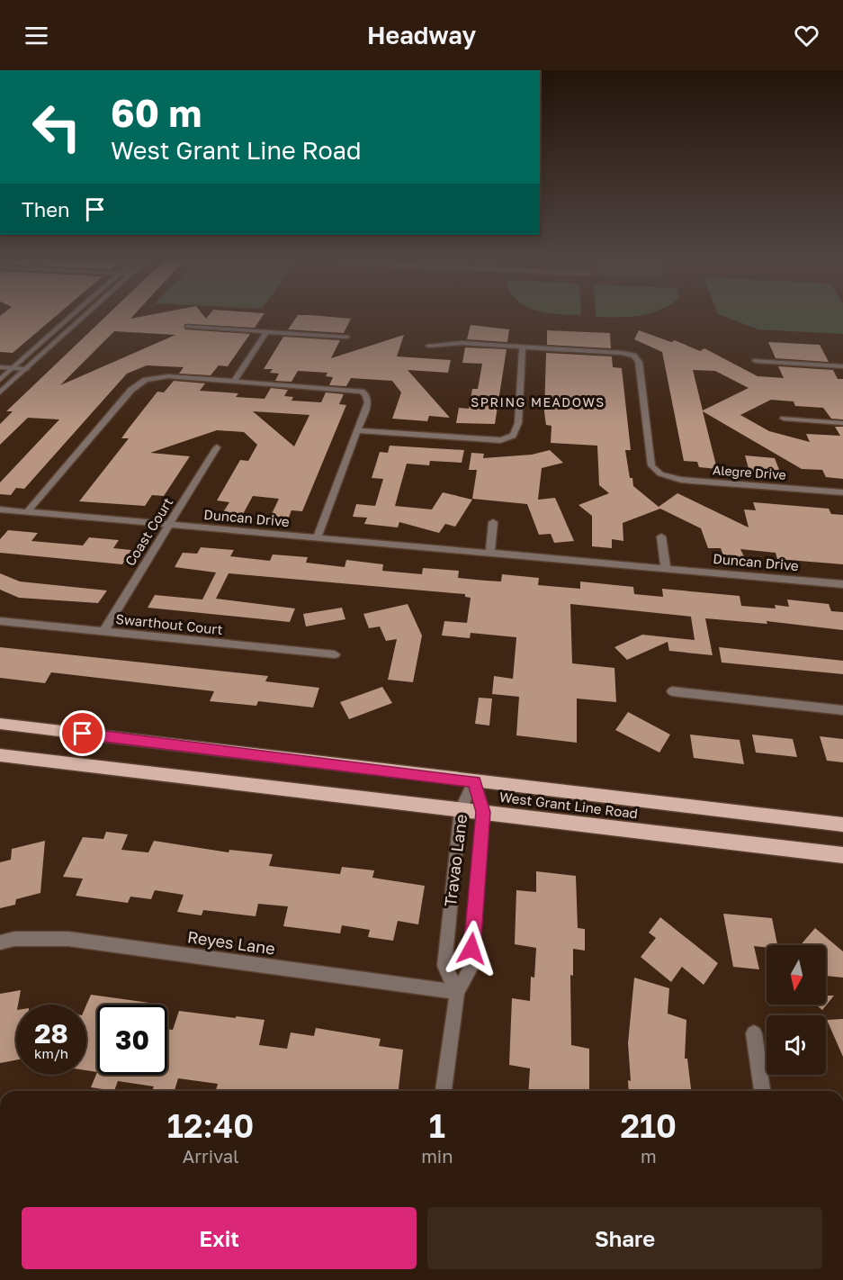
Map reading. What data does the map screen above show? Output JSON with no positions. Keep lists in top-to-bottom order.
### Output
{
  "streets": {
    "main road": ["West Grant Line Road"],
    "street": [
      "Alegre Drive",
      "Duncan Drive",
      "Coast Court",
      "Swarthout Court",
      "Travao Lane",
      "Reyes Lane"
    ]
  },
  "crossings": [
    ["Duncan Drive", "Coast Court"],
    ["Coast Court", "Swarthout Court"],
    ["West Grant Line Road", "Travao Lane"],
    ["Travao Lane", "Reyes Lane"]
  ],
  "districts": ["SPRING MEADOWS"],
  "north": "bottom",
  "page": {
    "header": "Headway",
    "turn": ["60 m", "West Grant Line Road"],
    "then": "Then",
    "speed": "28 km/h",
    "limit": "30",
    "eta": [
      "12:40",
      "Arrival",
      "1",
      "min",
      "210",
      "m"
    ],
    "buttons": ["Exit", "Share"]
  }
}
